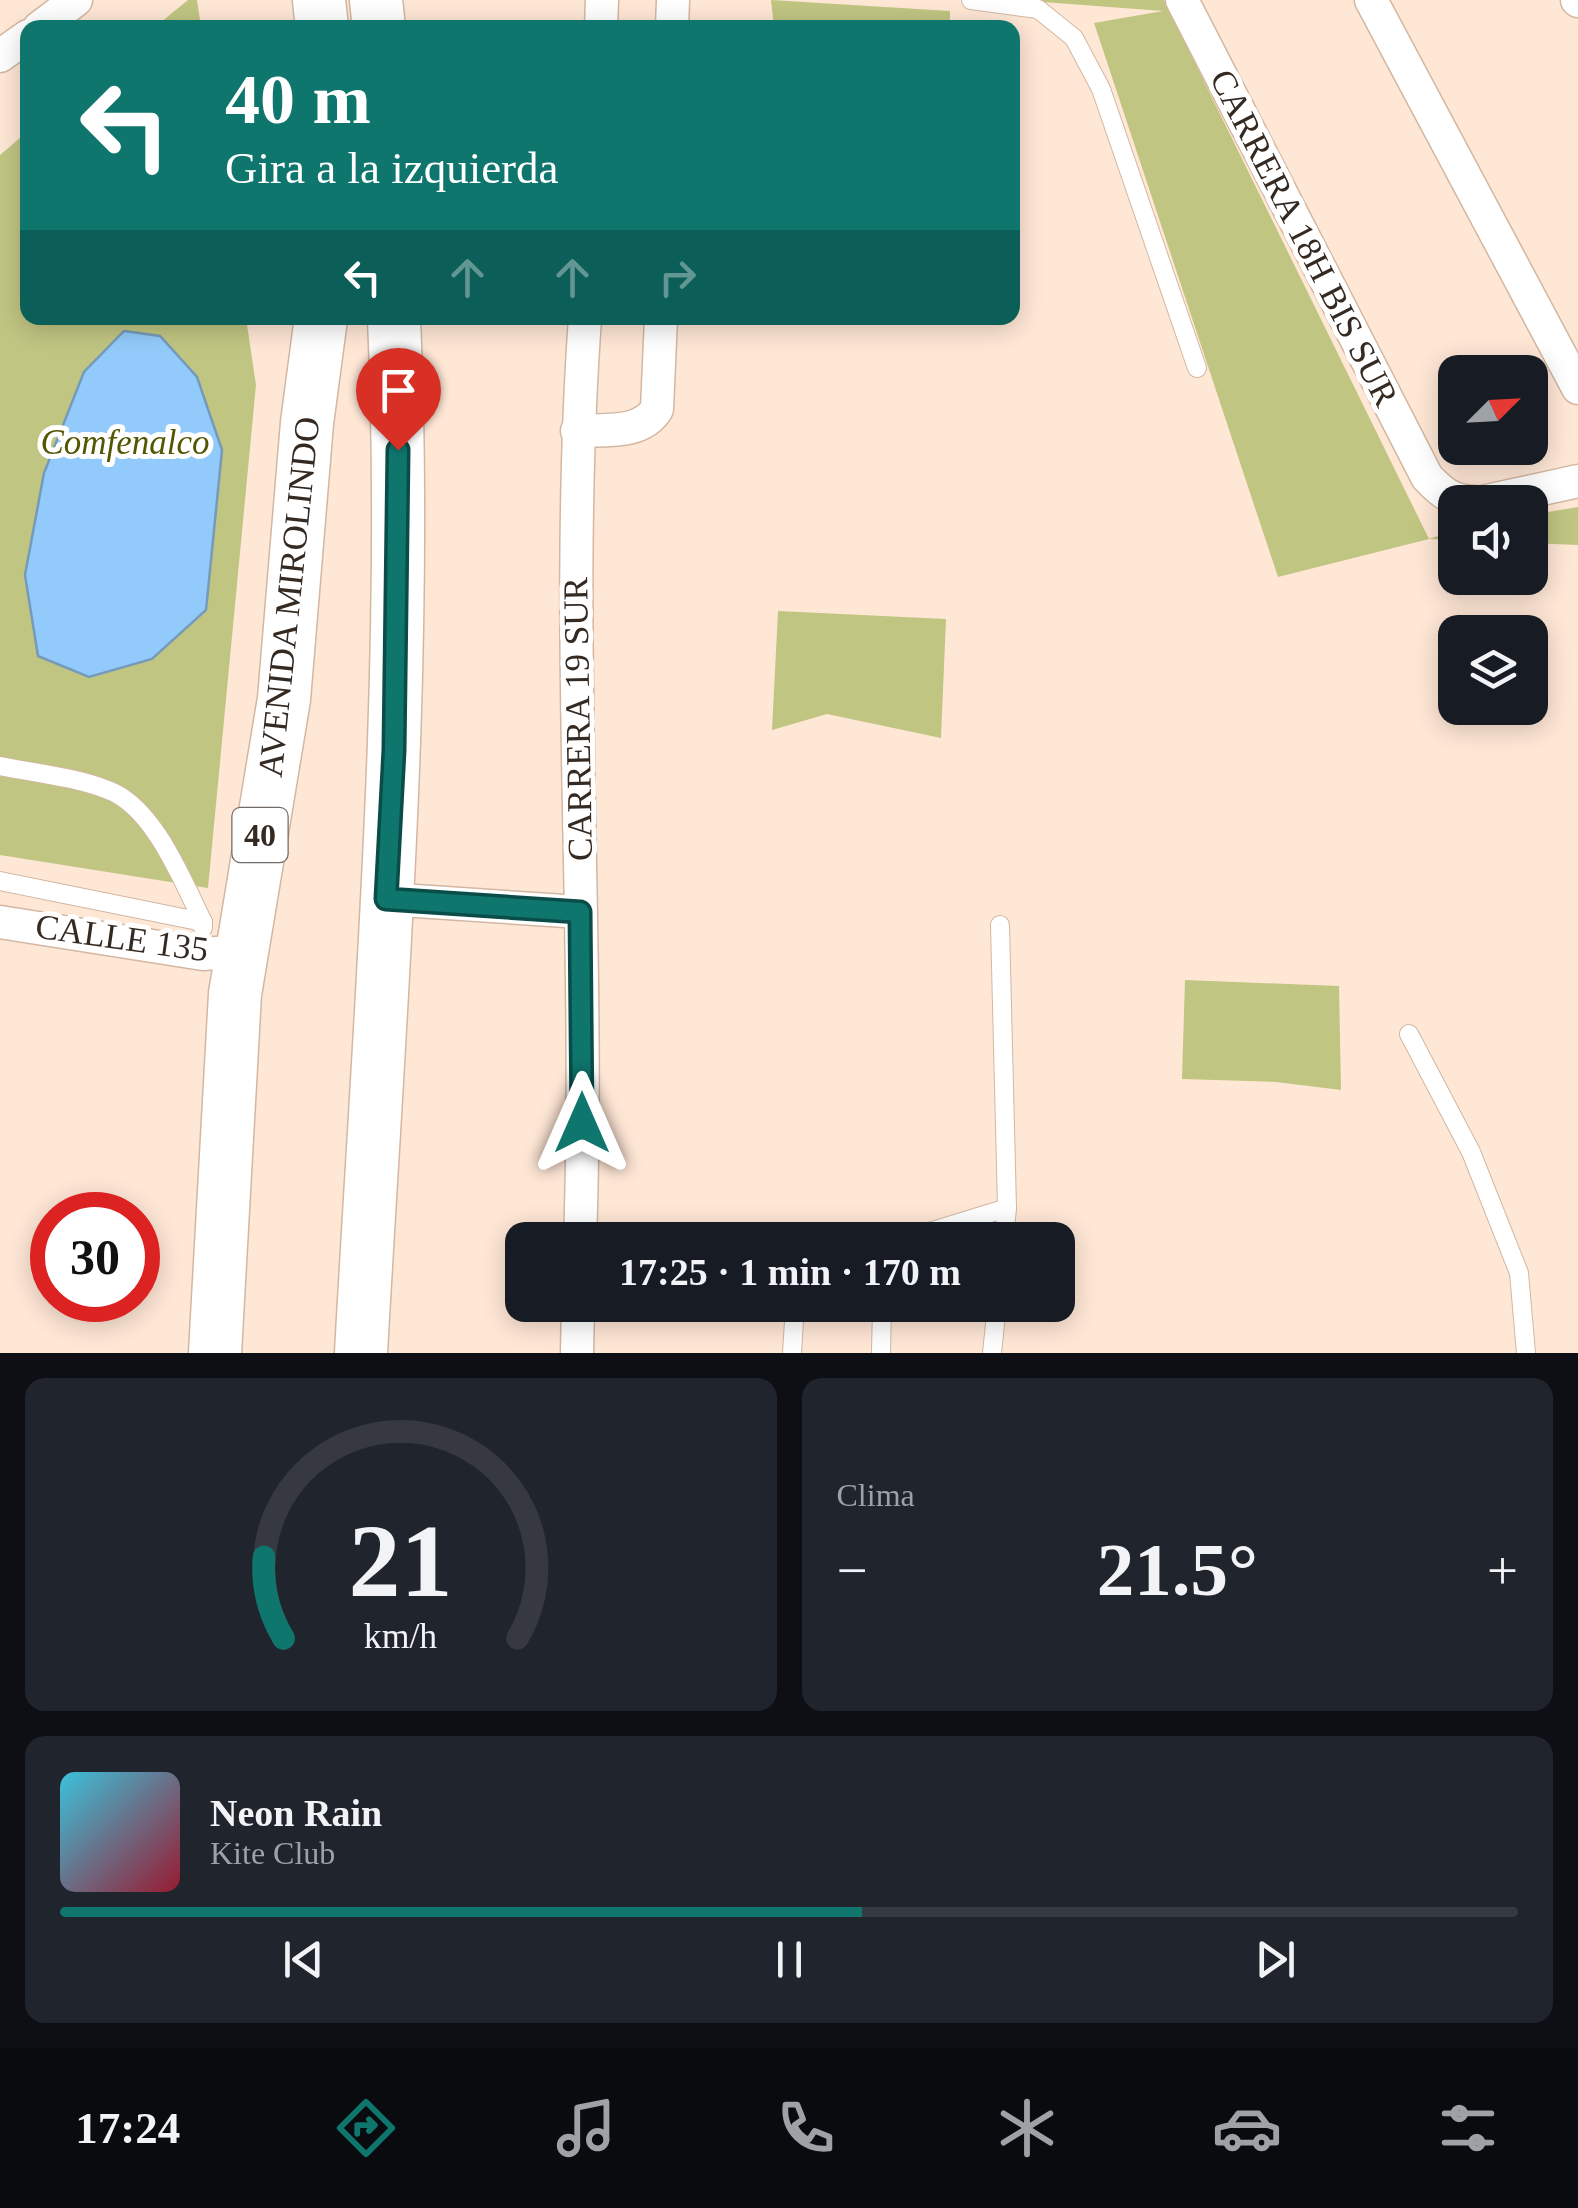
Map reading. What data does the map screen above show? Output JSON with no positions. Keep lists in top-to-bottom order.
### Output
{
  "streets": {
    "main road": ["AVENIDA MIROLINDO", "40"],
    "street": ["CARRERA 18H BIS SUR", "CARRERA 19 SUR", "CALLE 135"]
  },
  "crossings": [
    ["AVENIDA MIROLINDO", "CALLE 135"]
  ],
  "parks": ["Comfenalco"],
  "north": "top right",
  "page": {
    "turn": ["40 m", "Gira a la izquierda"],
    "limit": "30",
    "trip": "17:25 · 1 min · 170 m",
    "tile": "Clima",
    "heat": ["−", "21.5°", "+"],
    "song": ["Neon Rain", "Kite Club"],
    "tabs": "17:24",
    "gauge": ["21", "km/h"]
  }
}
